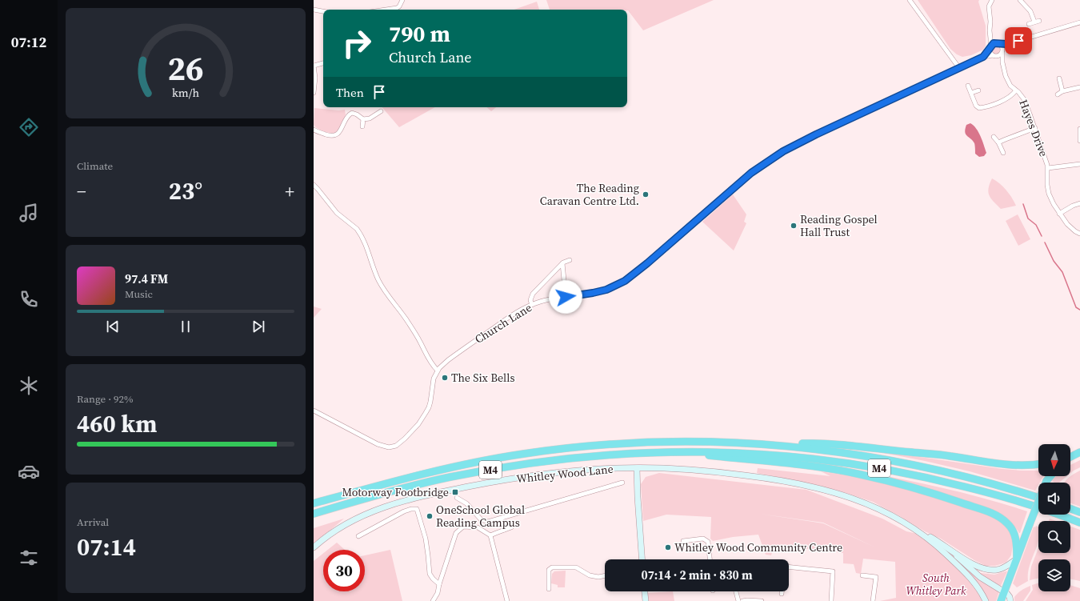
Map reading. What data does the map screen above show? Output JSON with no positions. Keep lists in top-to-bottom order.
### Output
{
  "streets": {
    "highway": ["M4"],
    "main road": ["Whitley Wood Lane"],
    "street": ["Hayes Drive", "Church Lane"]
  },
  "crossings": [
    ["Hayes Drive", "Church Lane"]
  ],
  "parks": ["South Whitley Park"],
  "places": {
    "other": [
      "The Reading Caravan Centre Ltd.",
      "Reading Gospel Hall Trust",
      "The Six Bells",
      "OneSchool Global Reading Campus",
      "Whitley Wood Community Centre"
    ],
    "transit": ["Motorway Footbridge"]
  },
  "north": "bottom",
  "page": {
    "tabs": "07:12",
    "turn": ["790 m", "Church Lane"],
    "then": "Then",
    "tile": [
      "Climate",
      ["Range · 92%", "460 km"],
      ["Arrival", "07:14"]
    ],
    "heat": ["−", "23°", "+"],
    "song": ["97.4 FM", "Music"],
    "limit": "30",
    "trip": "07:14 · 2 min · 830 m",
    "gauge": ["26", "km/h"]
  }
}
